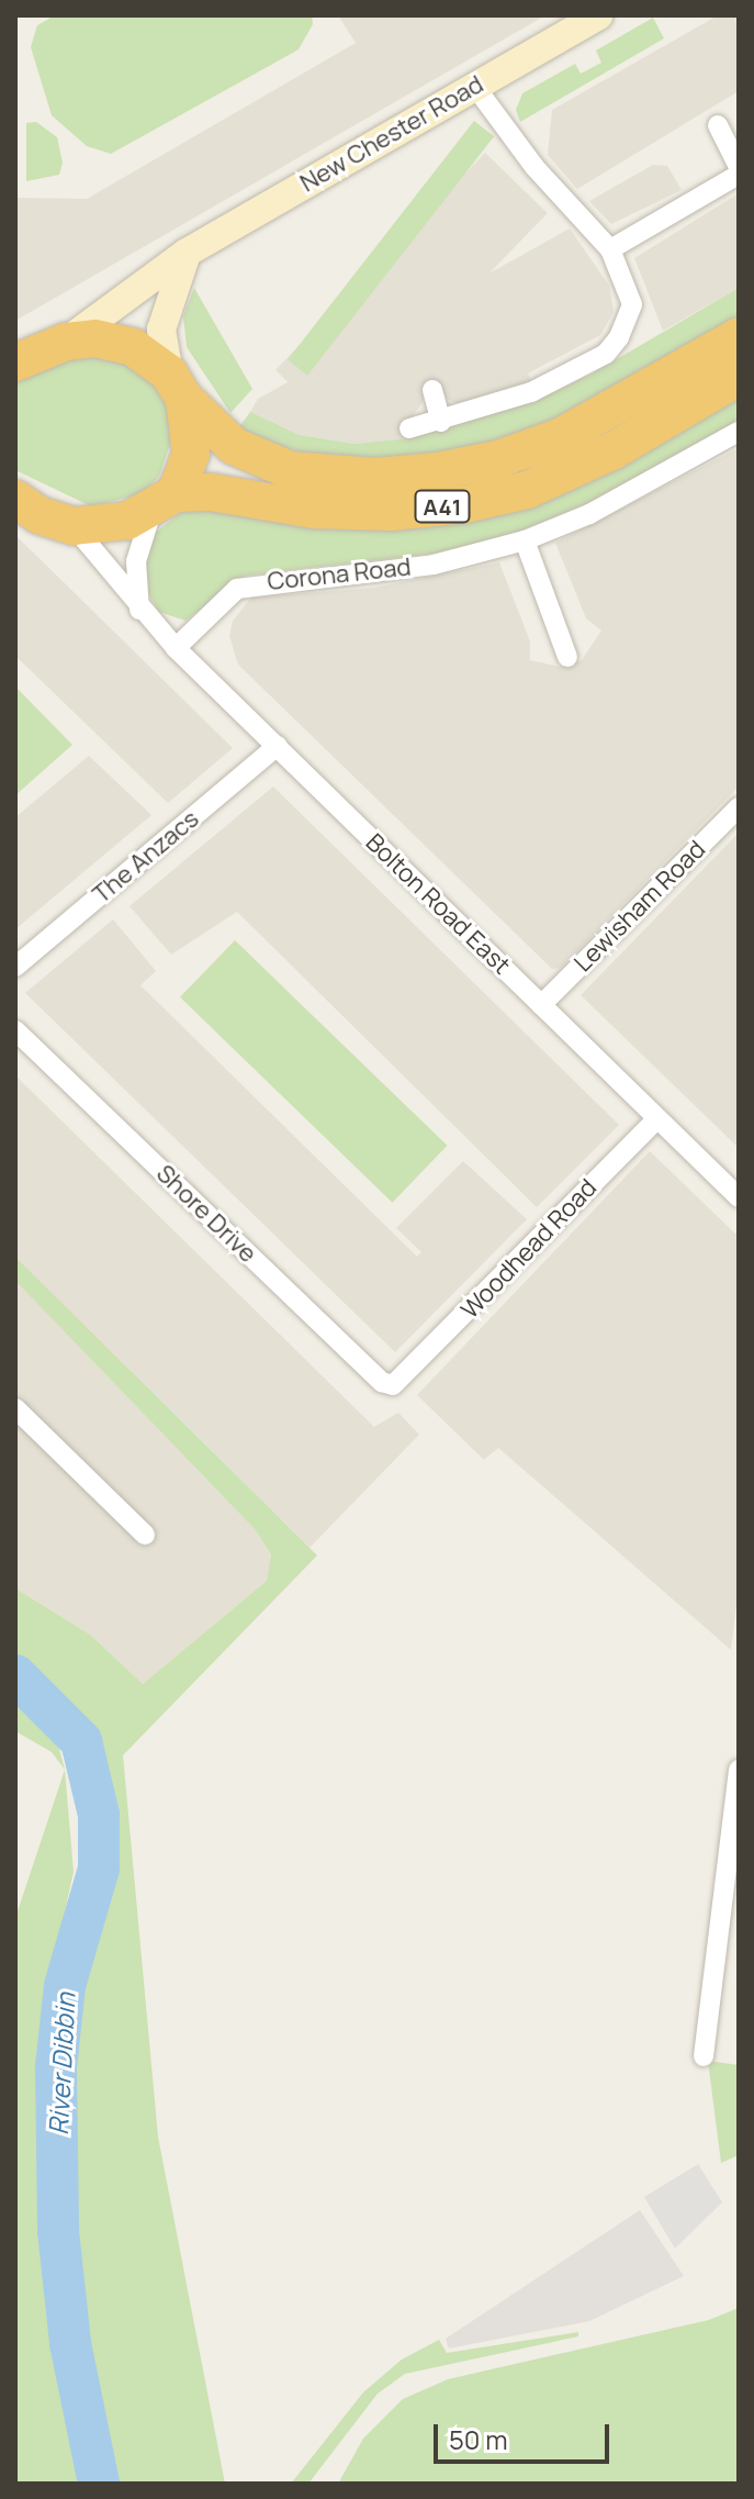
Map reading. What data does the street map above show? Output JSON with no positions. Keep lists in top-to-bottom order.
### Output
{
  "streets": {
    "highway": ["A41"],
    "main road": ["New Chester Road"],
    "street": [
      "Corona Road",
      "The Anzacs",
      "Bolton Road East",
      "Lewisham Road",
      "Shore Drive",
      "Woodhead Road"
    ]
  },
  "crossings": [
    ["New Chester Road", "A41"],
    ["A41", "Bolton Road East"],
    ["Corona Road", "Bolton Road East"],
    ["The Anzacs", "Bolton Road East"],
    ["Bolton Road East", "Lewisham Road"],
    ["Bolton Road East", "Woodhead Road"],
    ["Shore Drive", "Woodhead Road"]
  ],
  "water": ["River Dibbin"],
  "scale_bar": "50 m"
}
